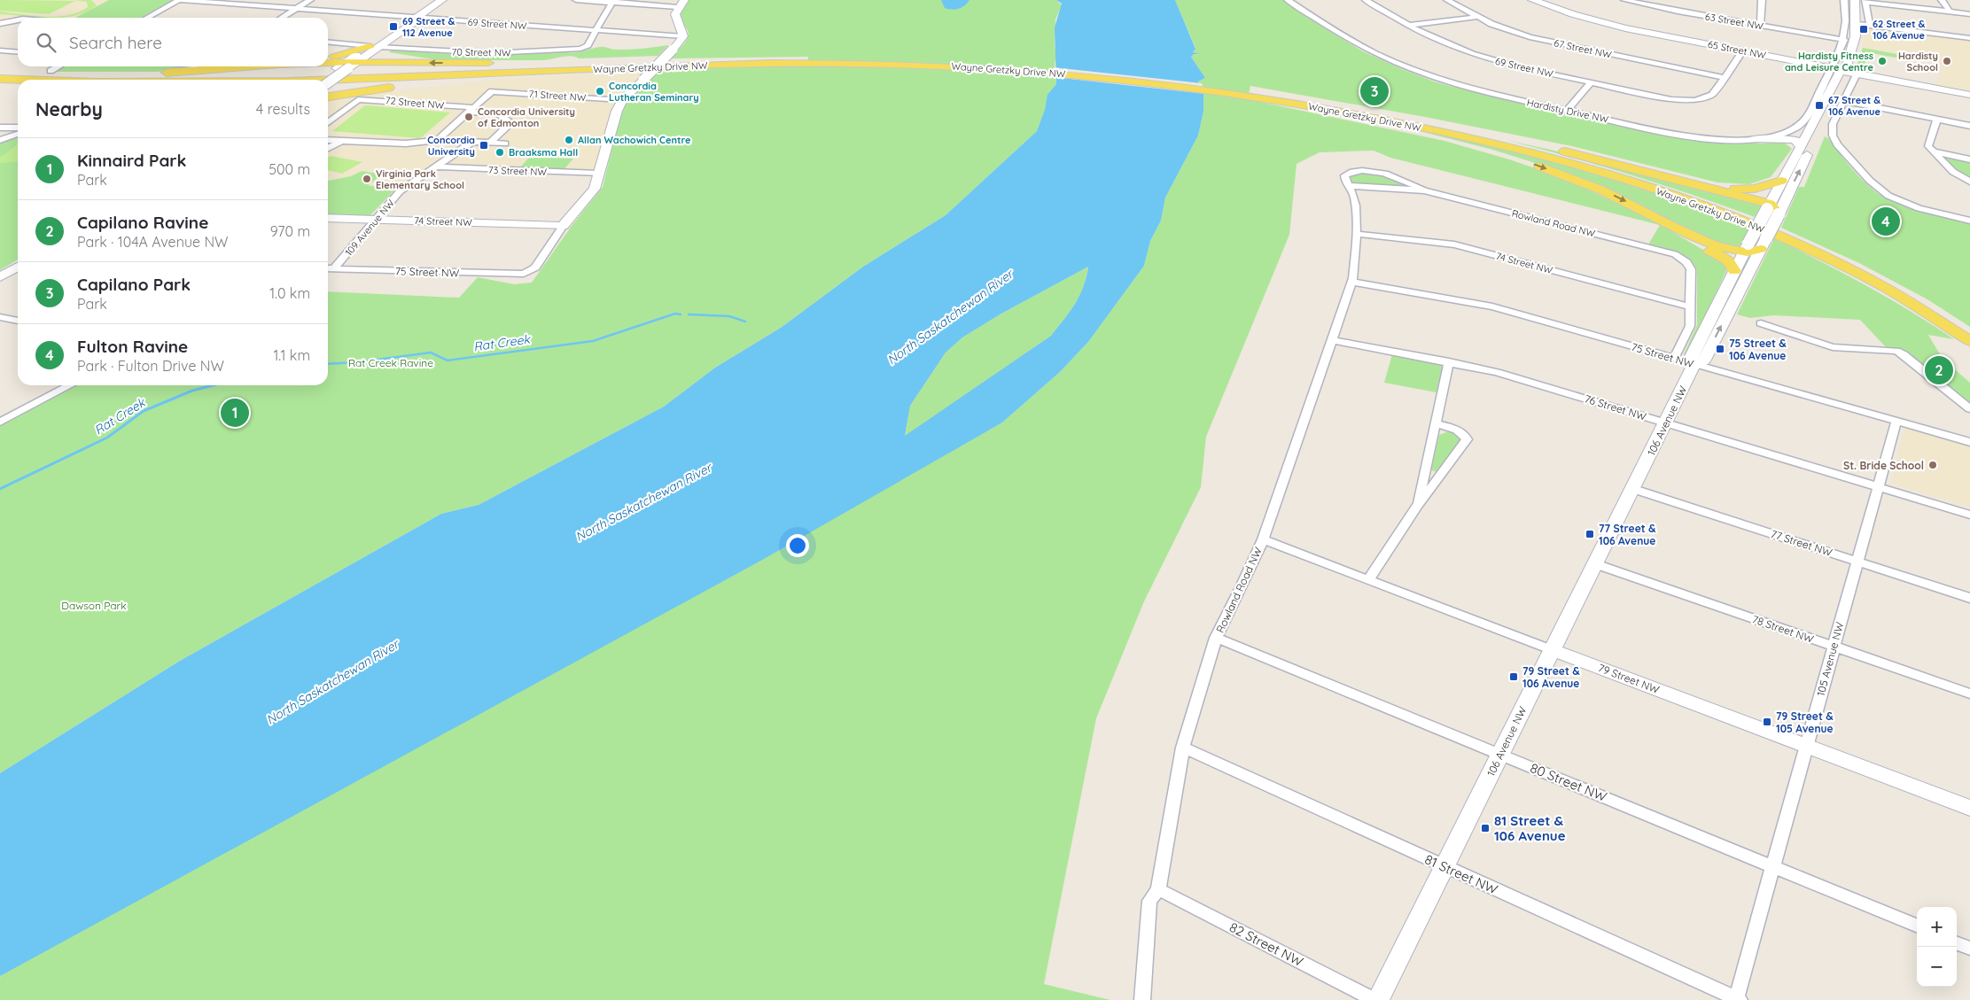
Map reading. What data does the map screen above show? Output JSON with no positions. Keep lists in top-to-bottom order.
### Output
{
  "streets": {
    "main road": [
      "65 Street NW",
      "Wayne Gretzky Drive NW",
      "74 Street NW",
      "106 Avenue NW",
      "79 Street NW"
    ],
    "street": [
      "63 Street NW",
      "69 Street NW",
      "67 Street NW",
      "70 Street NW",
      "71 Street NW",
      "72 Street NW",
      "Hardisty Drive NW",
      "73 Street NW",
      "Rowland Road NW",
      "109 Avenue NW",
      "75 Street NW",
      "76 Street NW",
      "77 Street NW",
      "78 Street NW",
      "105 Avenue NW",
      "80 Street NW",
      "81 Street NW",
      "82 Street NW"
    ]
  },
  "crossings": [
    ["69 Street NW", "67 Street NW"],
    ["69 Street NW", "70 Street NW"],
    ["65 Street NW", "Hardisty Drive NW"],
    ["65 Street NW", "106 Avenue NW"],
    ["71 Street NW", "72 Street NW"],
    ["Hardisty Drive NW", "106 Avenue NW"],
    ["73 Street NW", "109 Avenue NW"],
    ["74 Street NW", "Rowland Road NW"],
    ["74 Street NW", "109 Avenue NW"],
    ["74 Street NW", "75 Street NW"],
    ["Rowland Road NW", "75 Street NW"],
    ["Rowland Road NW", "76 Street NW"],
    ["Rowland Road NW", "79 Street NW"],
    ["Rowland Road NW", "80 Street NW"],
    ["Rowland Road NW", "81 Street NW"],
    ["Rowland Road NW", "82 Street NW"],
    ["109 Avenue NW", "75 Street NW"],
    ["75 Street NW", "106 Avenue NW"],
    ["75 Street NW", "105 Avenue NW"],
    ["76 Street NW", "106 Avenue NW"],
    ["76 Street NW", "105 Avenue NW"],
    ["106 Avenue NW", "77 Street NW"],
    ["106 Avenue NW", "78 Street NW"],
    ["106 Avenue NW", "79 Street NW"],
    ["106 Avenue NW", "80 Street NW"],
    ["106 Avenue NW", "81 Street NW"],
    ["77 Street NW", "105 Avenue NW"],
    ["78 Street NW", "105 Avenue NW"],
    ["105 Avenue NW", "79 Street NW"],
    ["105 Avenue NW", "80 Street NW"],
    ["105 Avenue NW", "81 Street NW"]
  ],
  "water": ["North Saskatchewan River", "Rat Creek"],
  "parks": ["Rat Creek Ravine", "Dawson Park"],
  "places": {
    "transit": [
      "69 Street & 112 Avenue",
      "62 Street & 106 Avenue",
      "67 Street & 106 Avenue",
      "Concordia University",
      "75 Street & 106 Avenue",
      "77 Street & 106 Avenue",
      "79 Street & 106 Avenue",
      "79 Street & 105 Avenue",
      "81 Street & 106 Avenue"
    ],
    "other": [
      "Hardisty Fitness and Leisure Centre",
      "Hardisty School",
      "Concordia Lutheran Seminary",
      "Concordia University of Edmonton",
      "Allan Wachowich Centre",
      "Braaksma Hall",
      "Virginia Park Elementary School",
      "St. Bride School"
    ]
  },
  "page": {
    "search": "Search here",
    "pins": [
      "3",
      "4",
      "2",
      "1"
    ],
    "heading": ["Nearby", "4 results"],
    "list": [
      {
        "mark": "1",
        "name": "Kinnaird Park",
        "note": "Park",
        "value": "500 m"
      },
      {
        "mark": "2",
        "name": "Capilano Ravine",
        "note": "Park · 104A Avenue NW",
        "value": "970 m"
      },
      {
        "mark": "3",
        "name": "Capilano Park",
        "note": "Park",
        "value": "1.0 km"
      },
      {
        "mark": "4",
        "name": "Fulton Ravine",
        "note": "Park · Fulton Drive NW",
        "value": "1.1 km"
      }
    ],
    "map_buttons": ["+", "−"]
  }
}
